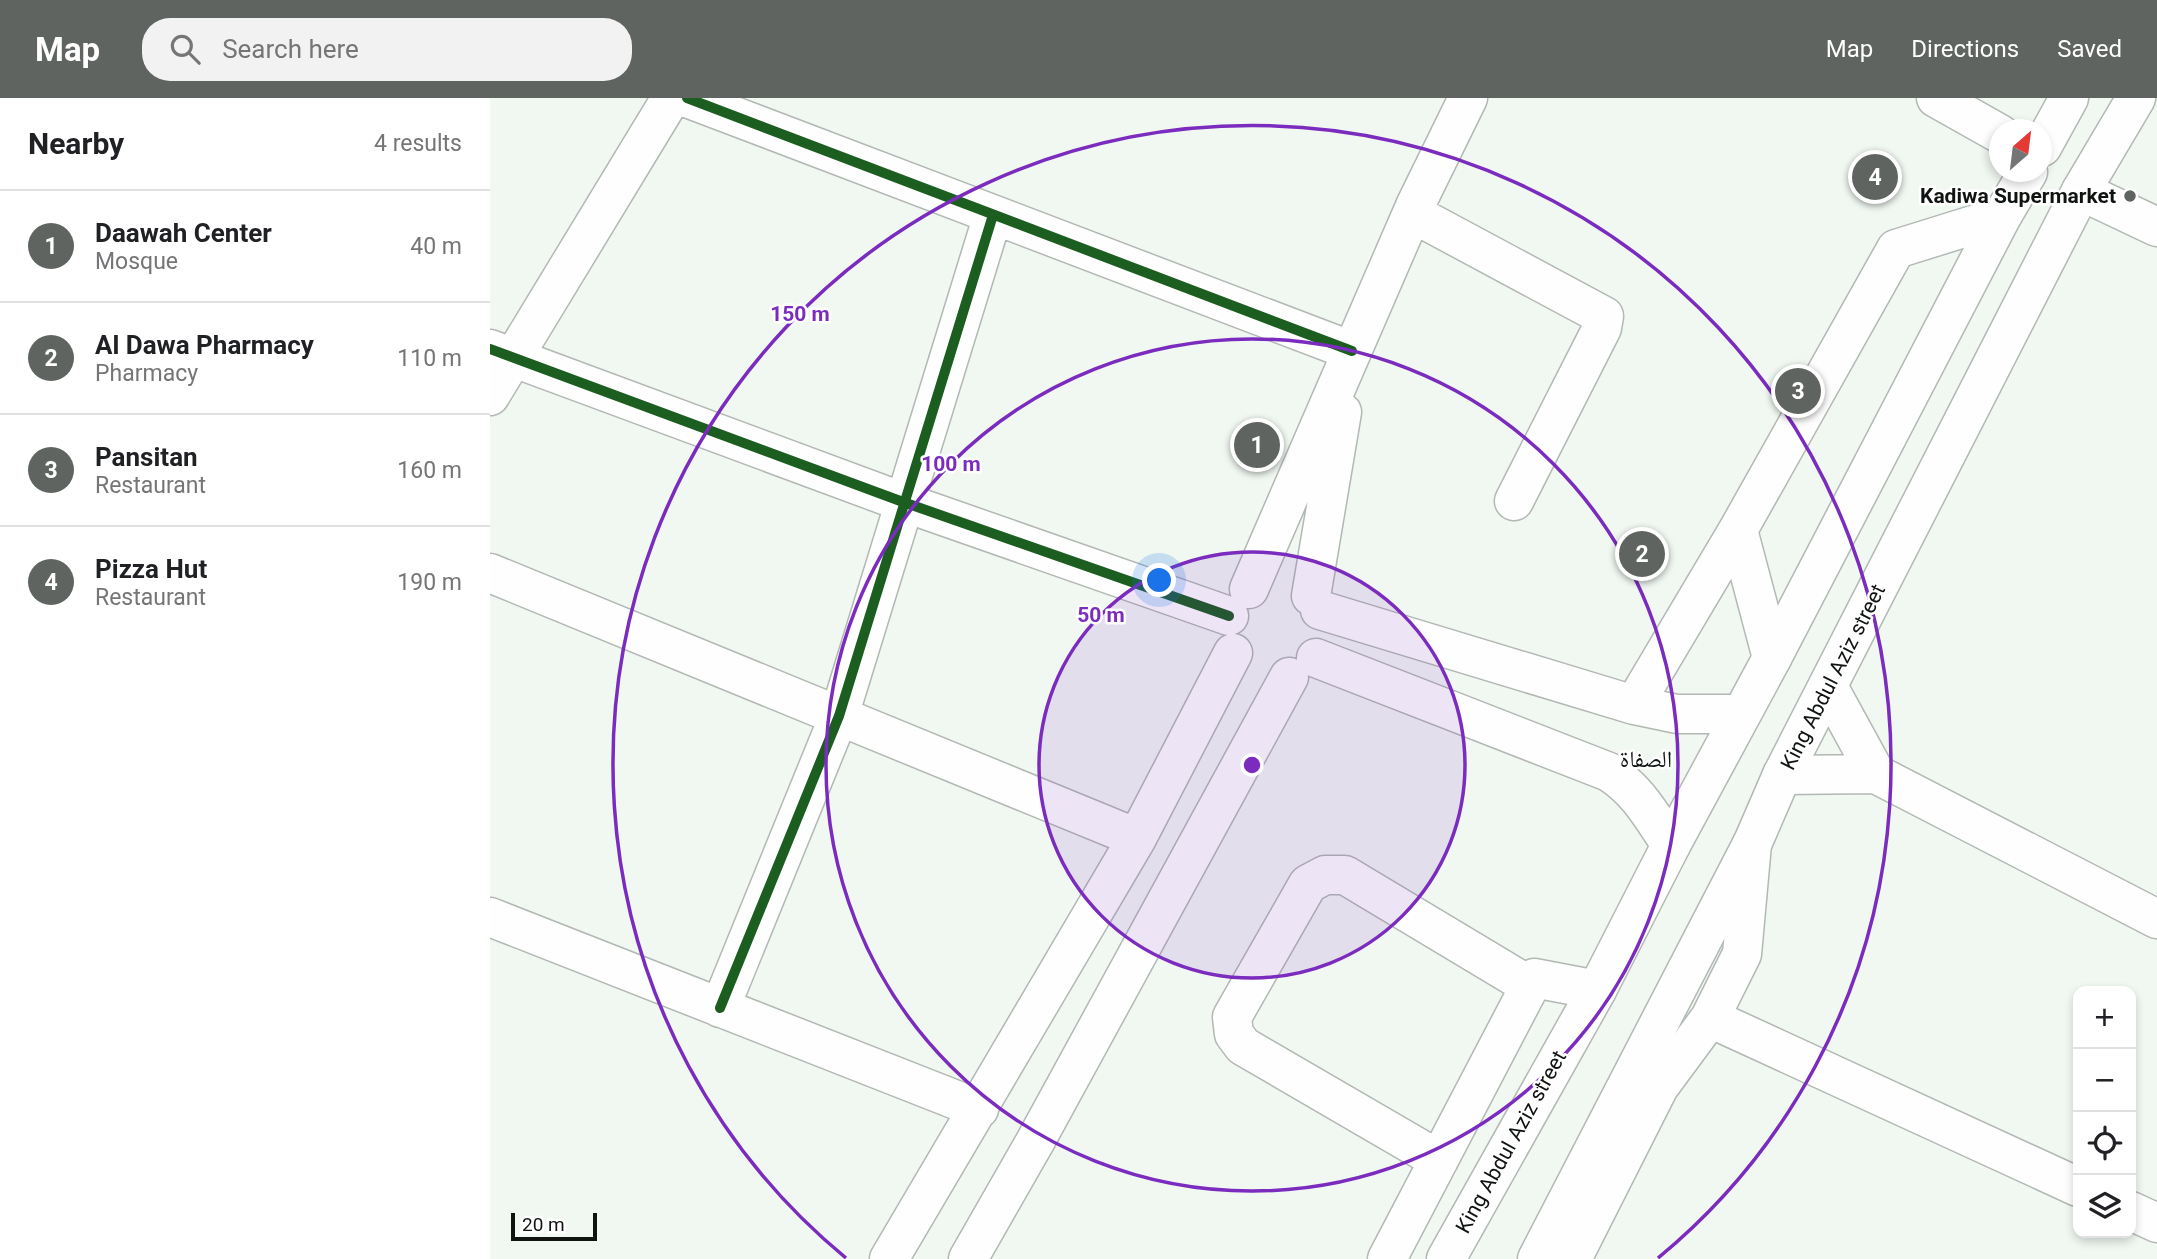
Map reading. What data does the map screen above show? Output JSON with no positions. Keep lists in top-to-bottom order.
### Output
{
  "streets": {
    "street": ["King Abdul Aziz street"]
  },
  "districts": ["الصفاة"],
  "places": ["Kadiwa Supermarket"],
  "scale_bar": "20 m",
  "north": "top right",
  "page": {
    "header": "Map",
    "search": "Search here",
    "nav": ["Map", "Directions", "Saved"],
    "heading": ["Nearby", "4 results"],
    "pins": [
      "4",
      "3",
      "1",
      "2"
    ],
    "list": [
      {
        "mark": "1",
        "name": "Daawah Center",
        "note": "Mosque",
        "value": "40 m"
      },
      {
        "mark": "2",
        "name": "Al Dawa Pharmacy",
        "note": "Pharmacy",
        "value": "110 m"
      },
      {
        "mark": "3",
        "name": "Pansitan",
        "note": "Restaurant",
        "value": "160 m"
      },
      {
        "mark": "4",
        "name": "Pizza Hut",
        "note": "Restaurant",
        "value": "190 m"
      }
    ],
    "map_buttons": ["+", "−"],
    "scale": "20 m"
  },
  "rings": ["150 m", "100 m", "50 m"]
}
